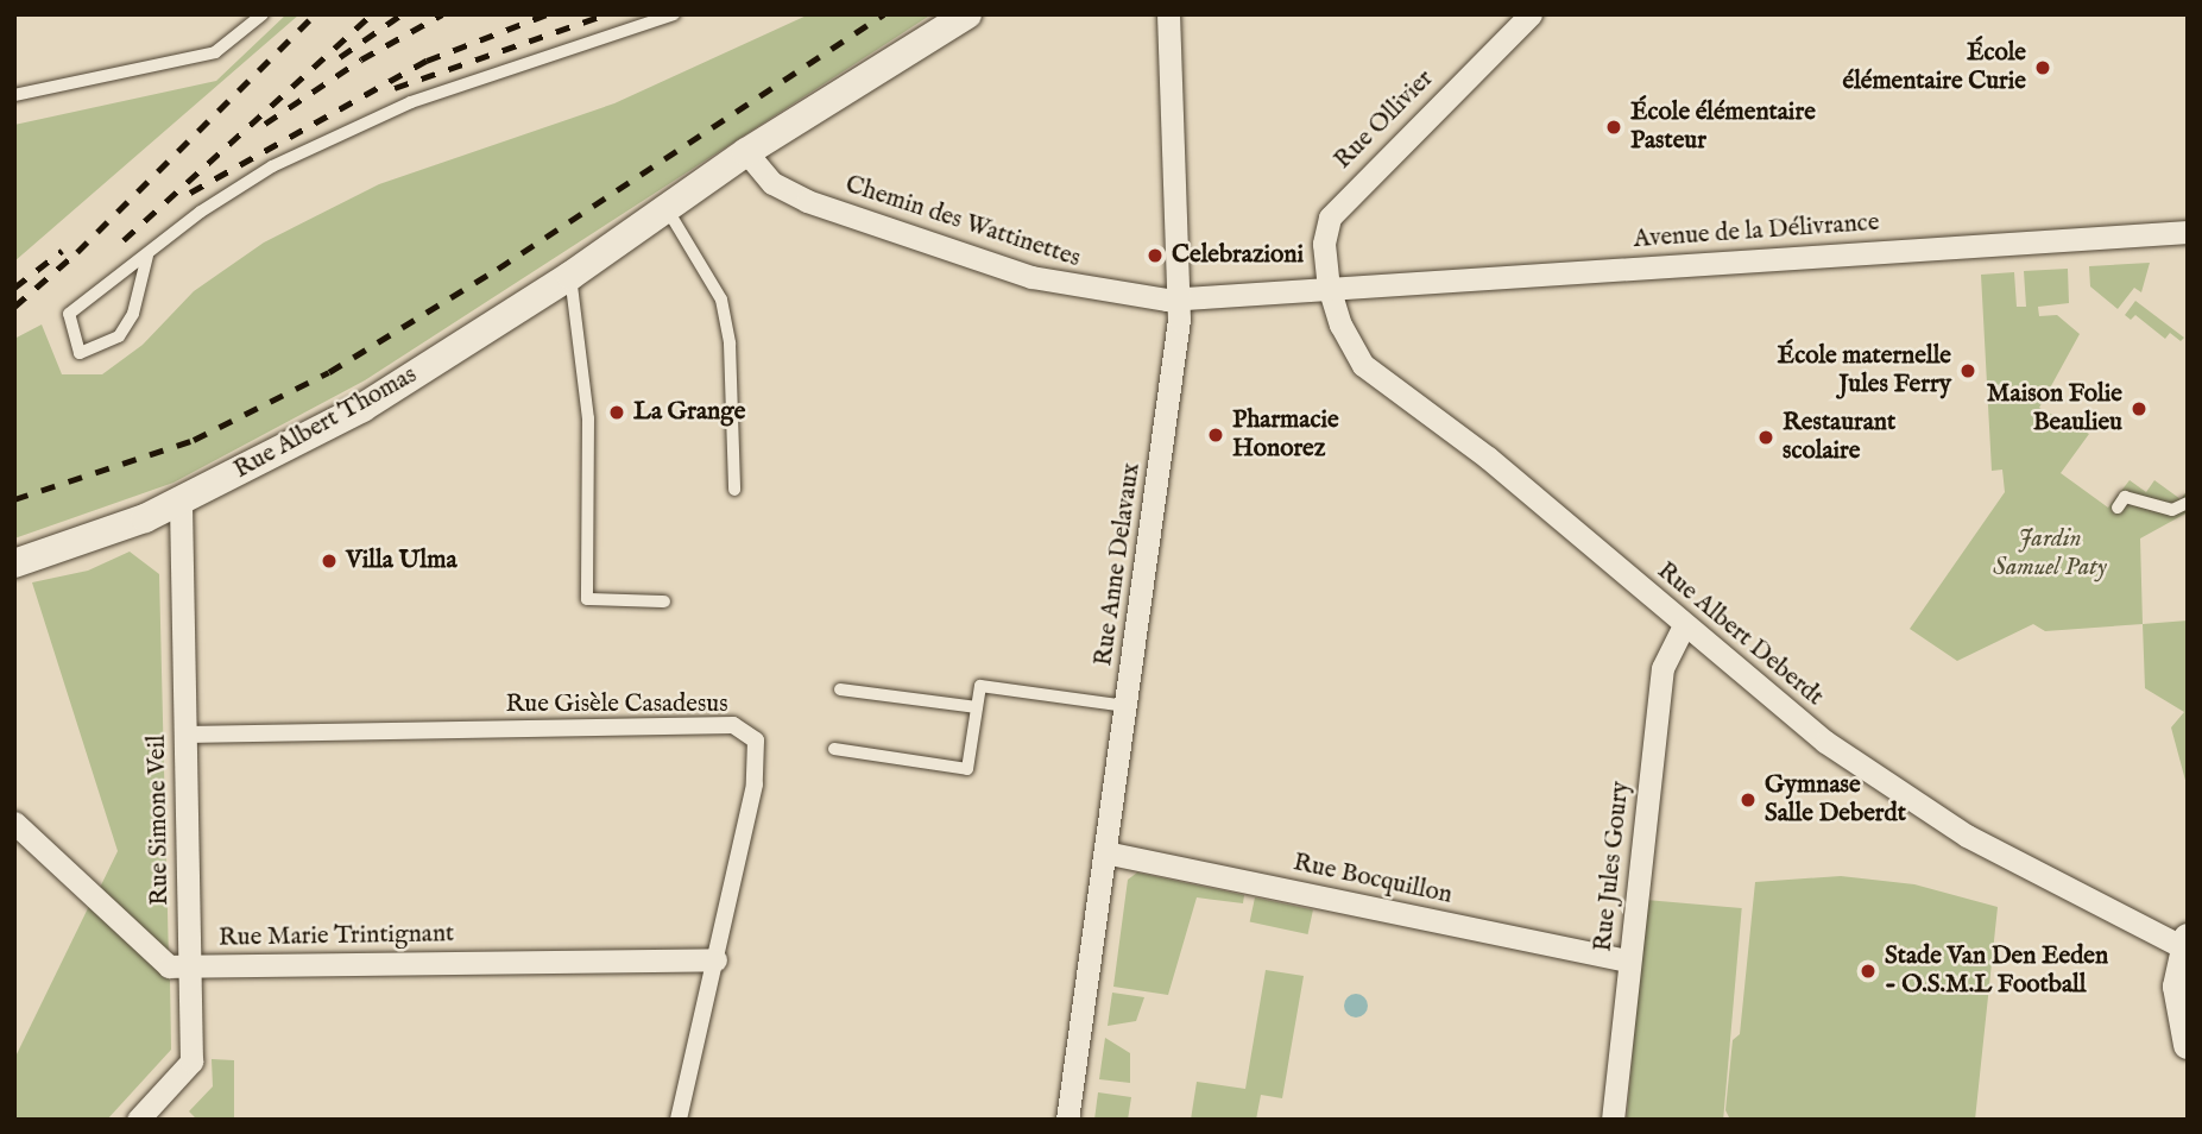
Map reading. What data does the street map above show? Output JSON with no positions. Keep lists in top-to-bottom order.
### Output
{
  "streets": {
    "street": [
      "Rue Ollivier",
      "Chemin des Wattinettes",
      "Avenue de la Délivrance",
      "Rue Albert Thomas",
      "Rue Anne Delavaux",
      "Rue Albert Deberdt",
      "Rue Gisèle Casadesus",
      "Rue Simone Veil",
      "Rue Jules Goury",
      "Rue Bocquillon",
      "Rue Marie Trintignant"
    ]
  },
  "crossings": [
    ["Rue Ollivier", "Chemin des Wattinettes"],
    ["Rue Ollivier", "Avenue de la Délivrance"],
    ["Rue Ollivier", "Rue Albert Deberdt"],
    ["Chemin des Wattinettes", "Avenue de la Délivrance"],
    ["Chemin des Wattinettes", "Rue Albert Thomas"],
    ["Chemin des Wattinettes", "Rue Anne Delavaux"],
    ["Chemin des Wattinettes", "Rue Albert Deberdt"],
    ["Avenue de la Délivrance", "Rue Albert Deberdt"],
    ["Rue Albert Thomas", "Rue Simone Veil"],
    ["Rue Anne Delavaux", "Rue Bocquillon"],
    ["Rue Albert Deberdt", "Rue Jules Goury"],
    ["Rue Gisèle Casadesus", "Rue Simone Veil"],
    ["Rue Gisèle Casadesus", "Rue Marie Trintignant"],
    ["Rue Simone Veil", "Rue Marie Trintignant"],
    ["Rue Jules Goury", "Rue Bocquillon"]
  ],
  "parks": ["Jardin Samuel Paty"],
  "places": [
    "École élémentaire Curie",
    "École élémentaire Pasteur",
    "Celebrazioni",
    "École maternelle Jules Ferry",
    "Maison Folie Beaulieu",
    "La Grange",
    "Pharmacie Honorez",
    "Restaurant scolaire",
    "Villa Ulma",
    "Gymnase Salle Deberdt",
    "Stade Van Den Eeden - O.S.M.L Football"
  ]
}
